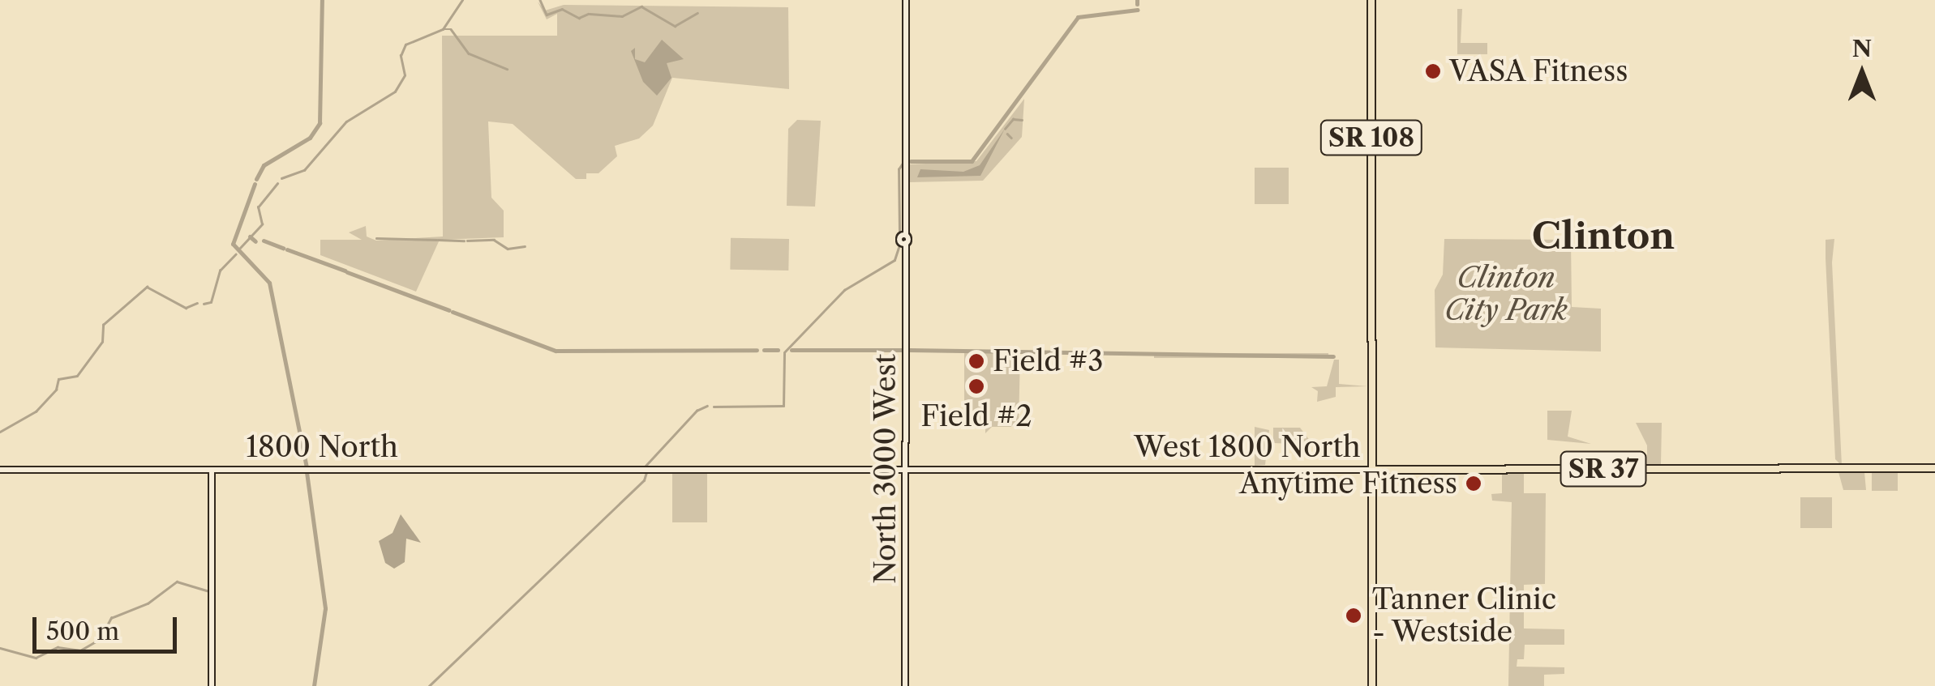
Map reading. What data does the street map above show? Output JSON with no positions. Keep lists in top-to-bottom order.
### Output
{
  "streets": {
    "main road": [
      "SR 108",
      "1800 North",
      "West 1800 North",
      "North 3000 West",
      "SR 37"
    ]
  },
  "crossings": [
    ["SR 108", "West 1800 North"],
    ["1800 North", "West 1800 North"],
    ["West 1800 North", "North 3000 West"]
  ],
  "districts": ["Clinton"],
  "parks": ["Clinton City Park"],
  "places": [
    "VASA Fitness",
    "Field #3",
    "Field #2",
    "Anytime Fitness",
    "Tanner Clinic - Westside"
  ],
  "scale_bar": "500 m",
  "north": "top"
}
